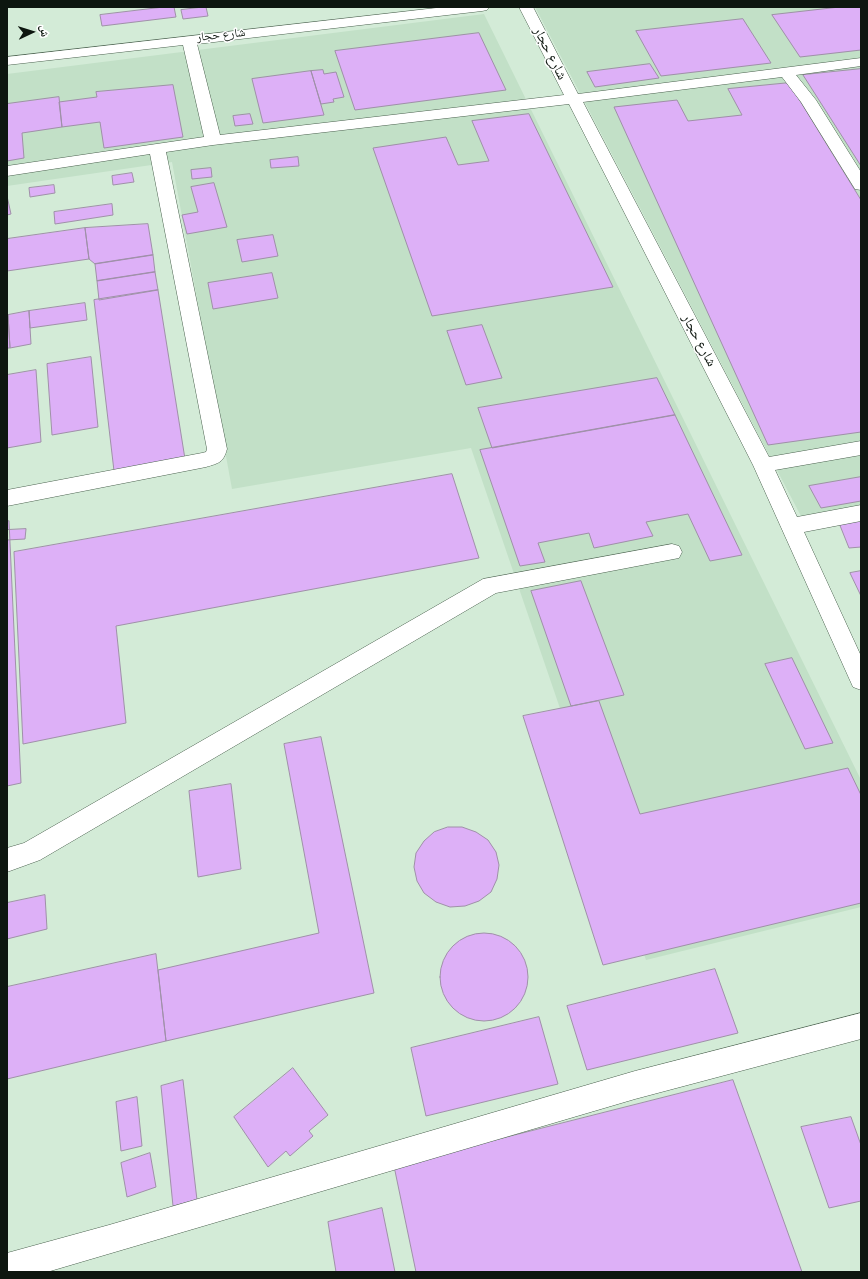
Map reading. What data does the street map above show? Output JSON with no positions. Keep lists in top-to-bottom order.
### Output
{
  "streets": {
    "street": ["شارع حجار"]
  },
  "north": "right"
}
